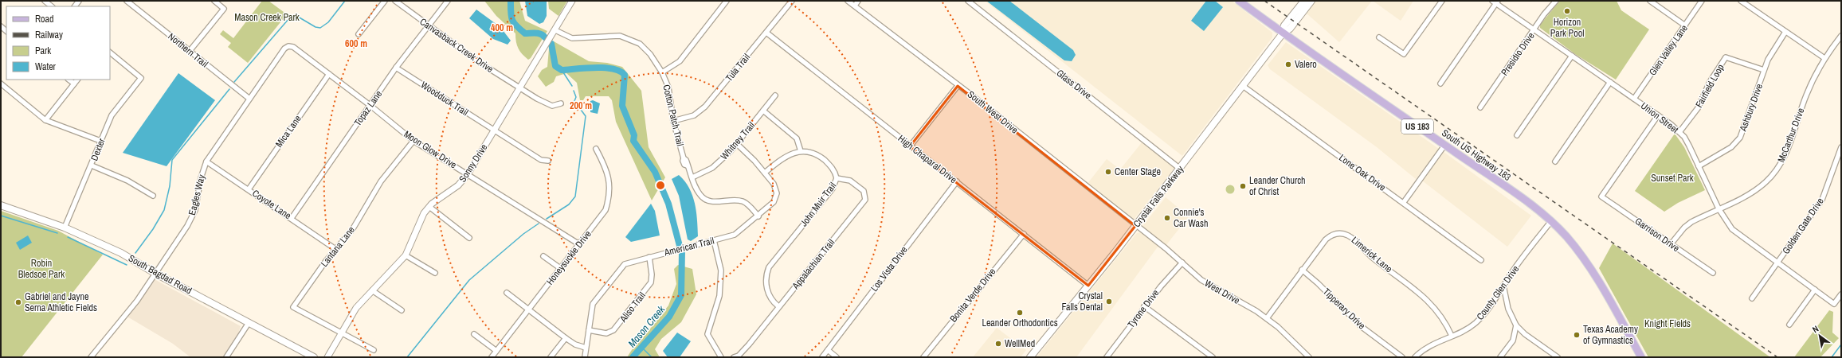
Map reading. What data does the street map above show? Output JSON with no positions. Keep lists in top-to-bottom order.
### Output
{
  "streets": {
    "main road": [
      "US 183",
      "South US Highway 183",
      "Crystal Falls Parkway",
      "South Bagdad Road"
    ],
    "street": [
      "Canvasback Creek Drive",
      "Northern Trail",
      "Glen Valley Lane",
      "Presidio Drive",
      "Tula Trail",
      "Glass Drive",
      "Fairfield Loop",
      "Woodduck Trail",
      "Ashbury Drive",
      "Topaz Lane",
      "South West Drive",
      "Cotton Patch Trail",
      "Union Street",
      "Mica Lane",
      "McCarthur Drive",
      "Whitney Trail",
      "Dexter",
      "Moon Glow Drive",
      "High Chaparal Drive",
      "Sonny Drive",
      "Lone Oak Drive",
      "Eagles Way",
      "Coyote Lane",
      "John Muir Trail",
      "Golden Gate Drive",
      "Garrison Drive",
      "Lantana Lane",
      "American Trail",
      "Limerick Lane",
      "Honeysuckle Drive",
      "Appalachian Trail",
      "Los Vista Drive",
      "West Drive",
      "County Glen Drive",
      "Bonita Verde Drive",
      "Aliso Trail",
      "Tyrone Drive",
      "Tipperary Drive"
    ]
  },
  "crossings": [
    ["Canvasback Creek Drive", "Topaz Lane"],
    ["Canvasback Creek Drive", "Sonny Drive"],
    ["Northern Trail", "Eagles Way"],
    ["Glen Valley Lane", "Union Street"],
    ["Presidio Drive", "Union Street"],
    ["Tula Trail", "Cotton Patch Trail"],
    ["Tula Trail", "High Chaparal Drive"],
    ["Glass Drive", "Crystal Falls Parkway"],
    ["Fairfield Loop", "Ashbury Drive"],
    ["Fairfield Loop", "Union Street"],
    ["Woodduck Trail", "Topaz Lane"],
    ["Woodduck Trail", "Sonny Drive"],
    ["Ashbury Drive", "Union Street"],
    ["Topaz Lane", "Moon Glow Drive"],
    ["Topaz Lane", "Coyote Lane"],
    ["South West Drive", "Crystal Falls Parkway"],
    ["South West Drive", "West Drive"],
    ["Cotton Patch Trail", "Whitney Trail"],
    ["Cotton Patch Trail", "Sonny Drive"],
    ["Cotton Patch Trail", "American Trail"],
    ["Union Street", "McCarthur Drive"],
    ["Union Street", "Golden Gate Drive"],
    ["Union Street", "Garrison Drive"],
    ["Mica Lane", "Moon Glow Drive"],
    ["Mica Lane", "Coyote Lane"],
    ["McCarthur Drive", "Garrison Drive"],
    ["Whitney Trail", "American Trail"],
    ["Dexter", "South Bagdad Road"],
    ["Moon Glow Drive", "Sonny Drive"],
    ["Moon Glow Drive", "Eagles Way"],
    ["Moon Glow Drive", "Lantana Lane"],
    ["Moon Glow Drive", "Honeysuckle Drive"],
    ["South US Highway 183", "Crystal Falls Parkway"],
    ["South US Highway 183", "County Glen Drive"],
    ["High Chaparal Drive", "Crystal Falls Parkway"],
    ["High Chaparal Drive", "Los Vista Drive"],
    ["High Chaparal Drive", "Bonita Verde Drive"],
    ["Sonny Drive", "Lantana Lane"],
    ["Lone Oak Drive", "Crystal Falls Parkway"],
    ["Eagles Way", "Coyote Lane"],
    ["Eagles Way", "South Bagdad Road"],
    ["Crystal Falls Parkway", "West Drive"],
    ["Coyote Lane", "Lantana Lane"],
    ["John Muir Trail", "Appalachian Trail"],
    ["American Trail", "Aliso Trail"],
    ["Limerick Lane", "West Drive"],
    ["Limerick Lane", "County Glen Drive"],
    ["Limerick Lane", "Tipperary Drive"],
    ["West Drive", "Tyrone Drive"]
  ],
  "water": ["Mason Creek"],
  "parks": [
    "Mason Creek Park",
    "Sunset Park",
    "Robin Bledsoe Park",
    "Knight Fields"
  ],
  "places": [
    "Horizon Park Pool",
    "Valero",
    "Center Stage",
    "Leander Church of Christ",
    "Connie's Car Wash",
    "Crystal Falls Dental",
    "Gabriel and Jayne Serna Athletic Fields",
    "Leander Orthodontics",
    "Texas Academy of Gymnastics",
    "WellMed"
  ],
  "legend": [
    "Road",
    "Railway",
    "Park",
    "Water"
  ],
  "north": "top left",
  "rings": ["400 m", "600 m", "200 m"]
}
